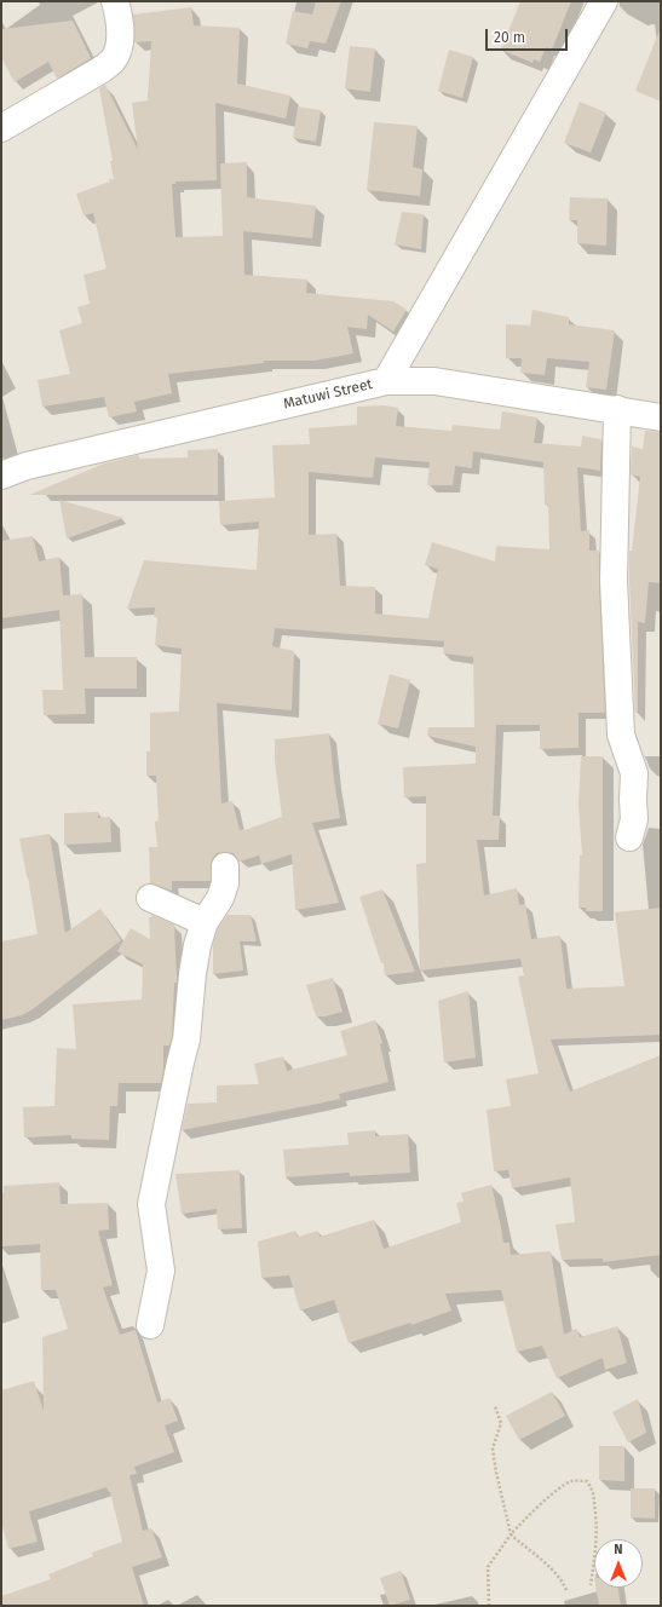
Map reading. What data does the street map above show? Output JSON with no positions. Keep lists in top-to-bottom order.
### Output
{
  "streets": {
    "street": ["Matuwi Street"]
  },
  "scale_bar": "20 m",
  "north": "top"
}
